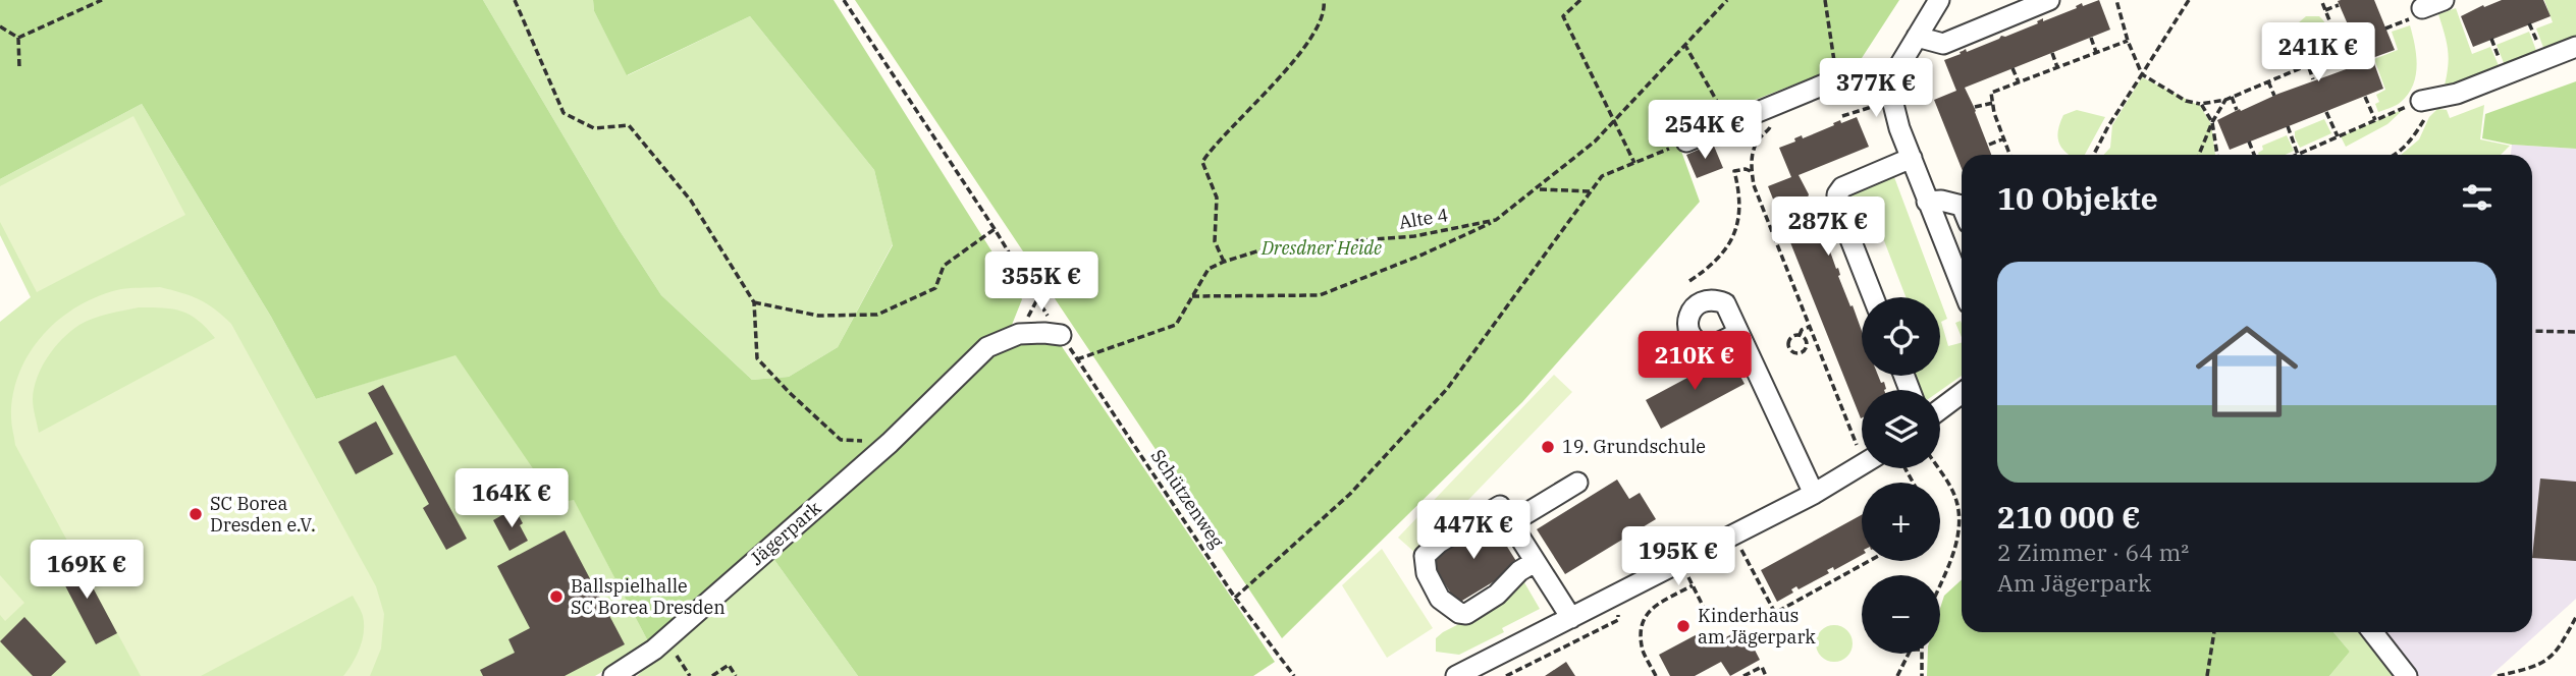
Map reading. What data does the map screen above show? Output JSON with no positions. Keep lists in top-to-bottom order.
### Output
{
  "streets": {
    "street": ["Jägerpark"],
    "path": ["Alte 4", "Schützenweg"]
  },
  "crossings": [
    ["Alte 4", "Schützenweg"],
    ["Schützenweg", "Jägerpark"]
  ],
  "parks": ["Dresdner Heide"],
  "places": [
    "19. Grundschule",
    "SC Borea Dresden e.V.",
    "Ballspielhalle SC Borea Dresden",
    "Kinderhaus am Jägerpark"
  ],
  "page": {
    "price": [
      "241K €",
      "377K €",
      "254K €",
      "287K €",
      "355K €",
      "210K €",
      "164K €",
      "447K €",
      "195K €",
      "169K €"
    ],
    "heading": "10 Objekte",
    "list": [
      {
        "name": "210 000 €",
        "note": "2 Zimmer · 64 m² · Am Jägerpark"
      }
    ],
    "map_buttons": ["+", "−"]
  }
}
